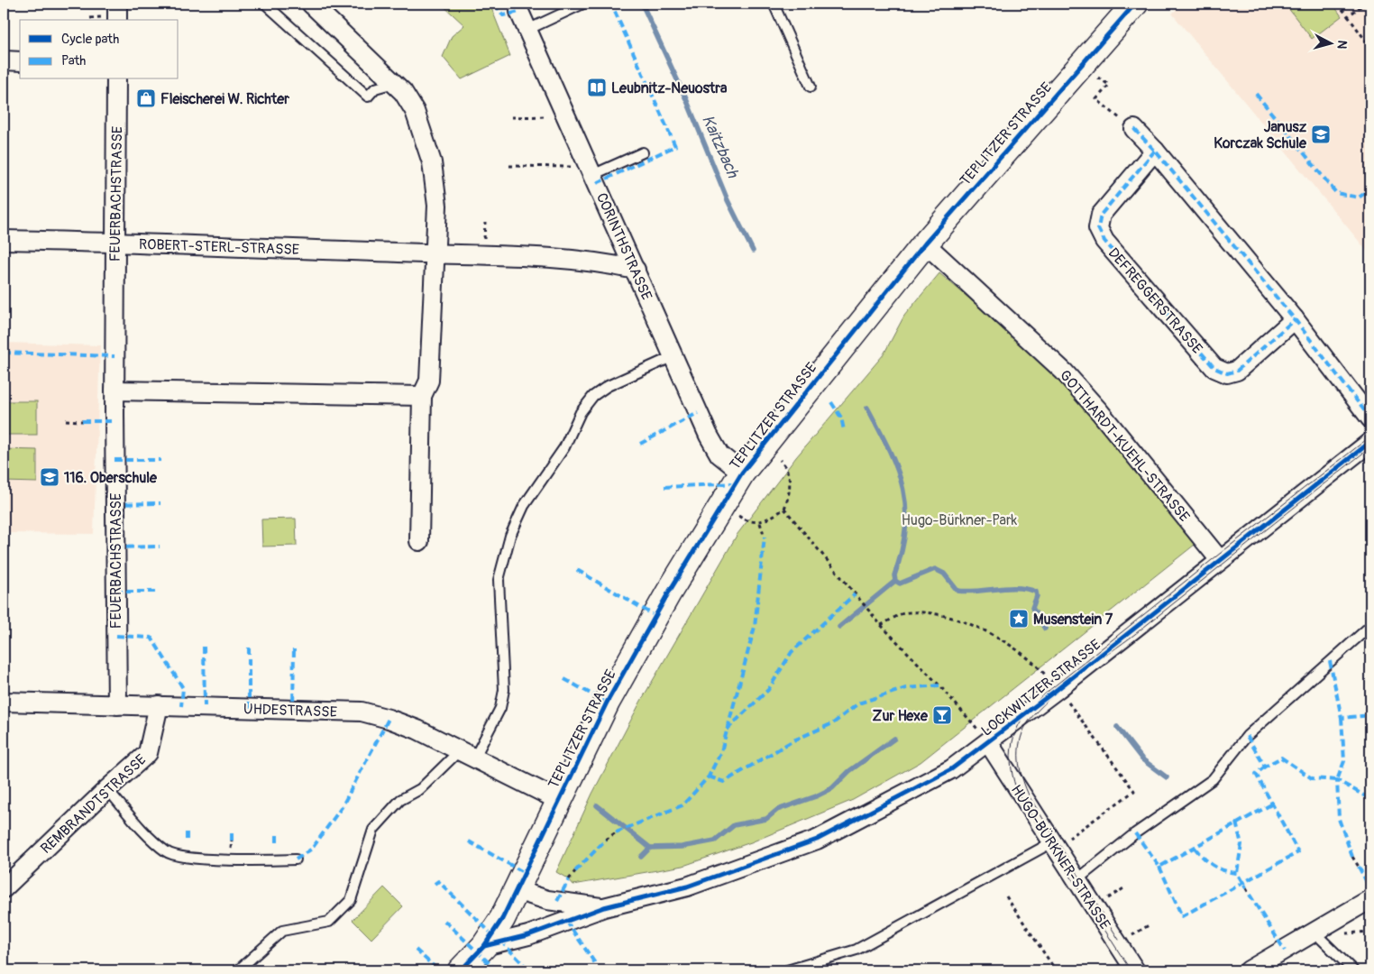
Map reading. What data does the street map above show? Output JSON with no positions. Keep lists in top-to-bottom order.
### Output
{
  "streets": {
    "main road": ["TEPLITZER STRASSE"],
    "street": [
      "FEUERBACHSTRASSE",
      "ROBERT-STERL-STRASSE",
      "CORINTHSTRASSE",
      "DEFREGGERSTRASSE",
      "GOTTHARDT-KUEHL-STRASSE",
      "LOCKWITZER STRASSE",
      "UHDESTRASSE",
      "REMBRANDTSTRASSE",
      "HUGO-BÜRKNER-STRASSE"
    ]
  },
  "crossings": [
    ["TEPLITZER STRASSE", "CORINTHSTRASSE"],
    ["TEPLITZER STRASSE", "GOTTHARDT-KUEHL-STRASSE"],
    ["TEPLITZER STRASSE", "LOCKWITZER STRASSE"],
    ["TEPLITZER STRASSE", "UHDESTRASSE"],
    ["FEUERBACHSTRASSE", "ROBERT-STERL-STRASSE"],
    ["FEUERBACHSTRASSE", "UHDESTRASSE"],
    ["ROBERT-STERL-STRASSE", "CORINTHSTRASSE"],
    ["GOTTHARDT-KUEHL-STRASSE", "LOCKWITZER STRASSE"],
    ["LOCKWITZER STRASSE", "HUGO-BÜRKNER-STRASSE"],
    ["UHDESTRASSE", "REMBRANDTSTRASSE"]
  ],
  "water": ["Kaitzbach"],
  "parks": ["Hugo-Bürkner-Park"],
  "places": {
    "library": ["Leubnitz-Neuostra"],
    "shop": ["Fleischerei W. Richter"],
    "school or university": ["Janusz Korczak Schule", "116. Oberschule"],
    "place": ["Musenstein 7"],
    "bar": ["Zur Hexe"]
  },
  "legend": ["Cycle path", "Path"],
  "north": "right"
}
